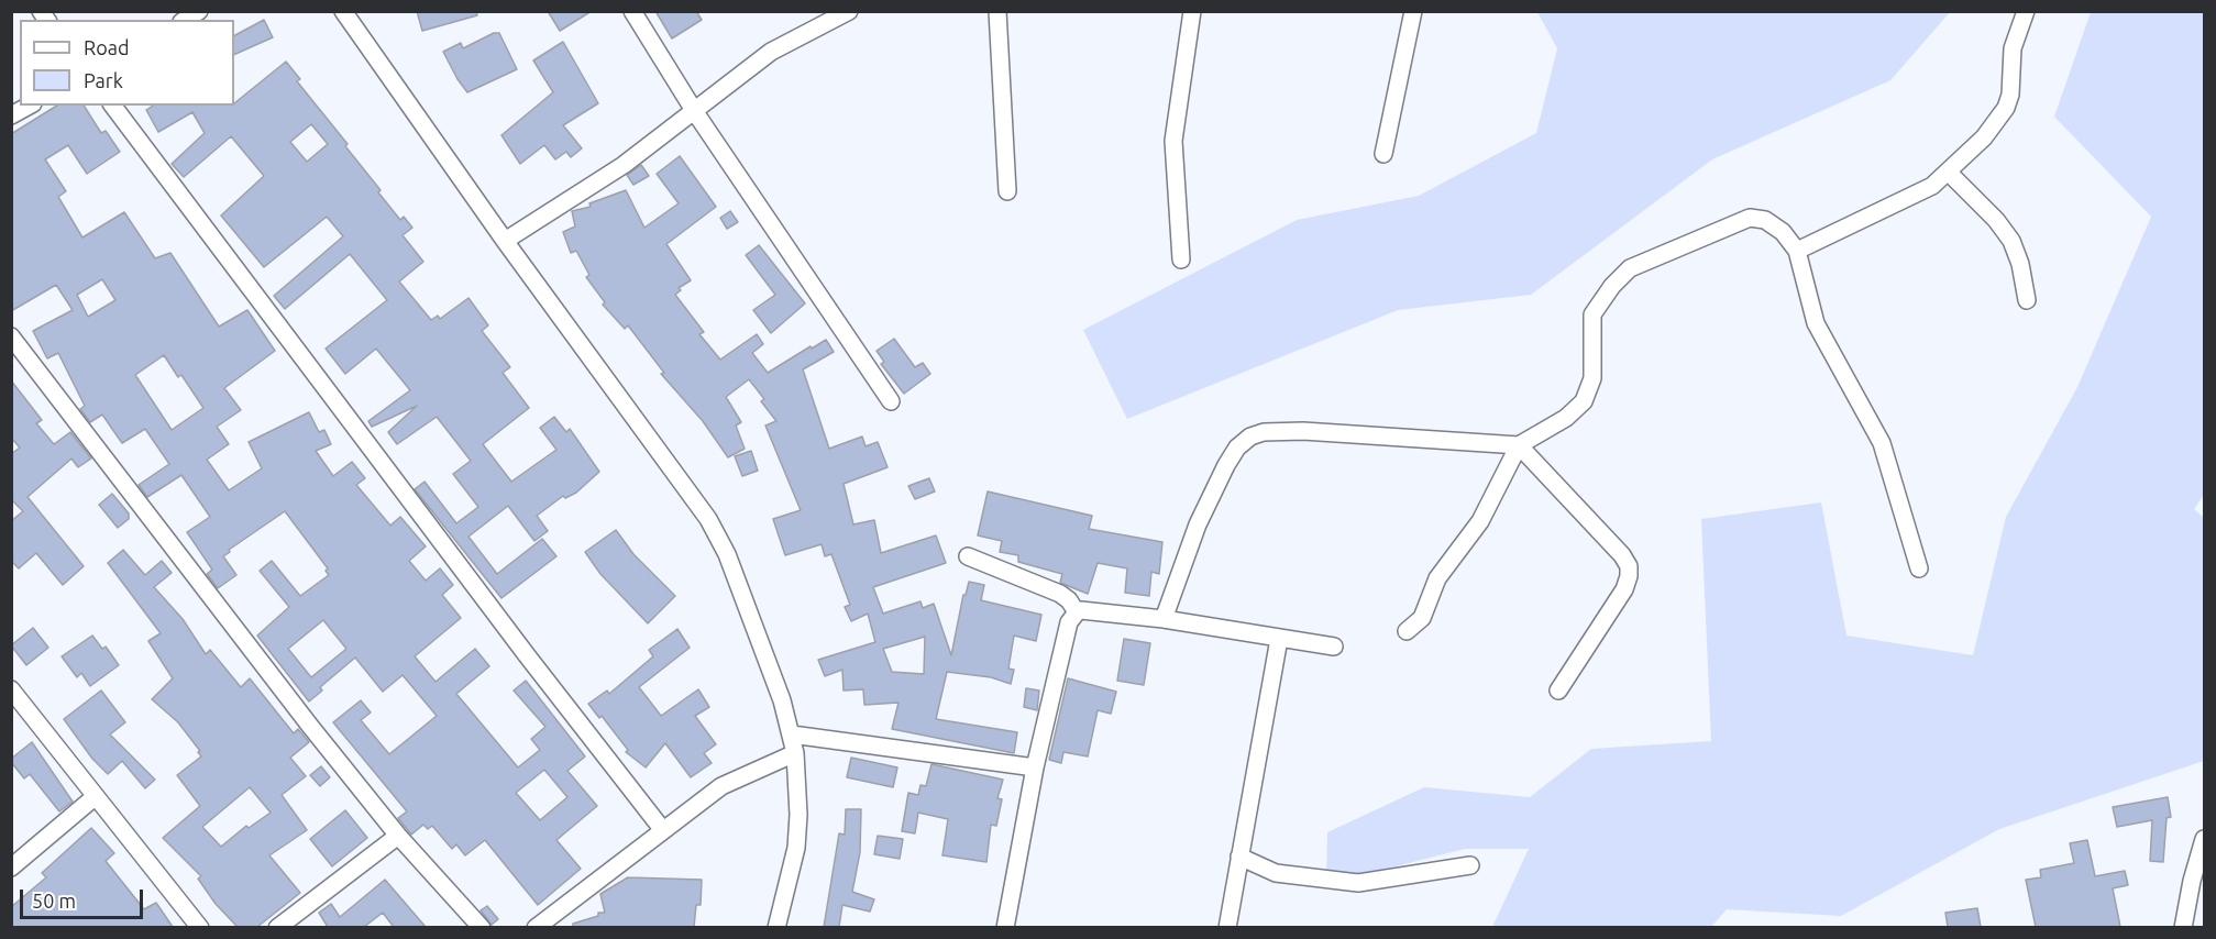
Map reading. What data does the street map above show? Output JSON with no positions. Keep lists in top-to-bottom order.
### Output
{
  "legend": ["Road", "Park"],
  "scale_bar": "50 m"
}
